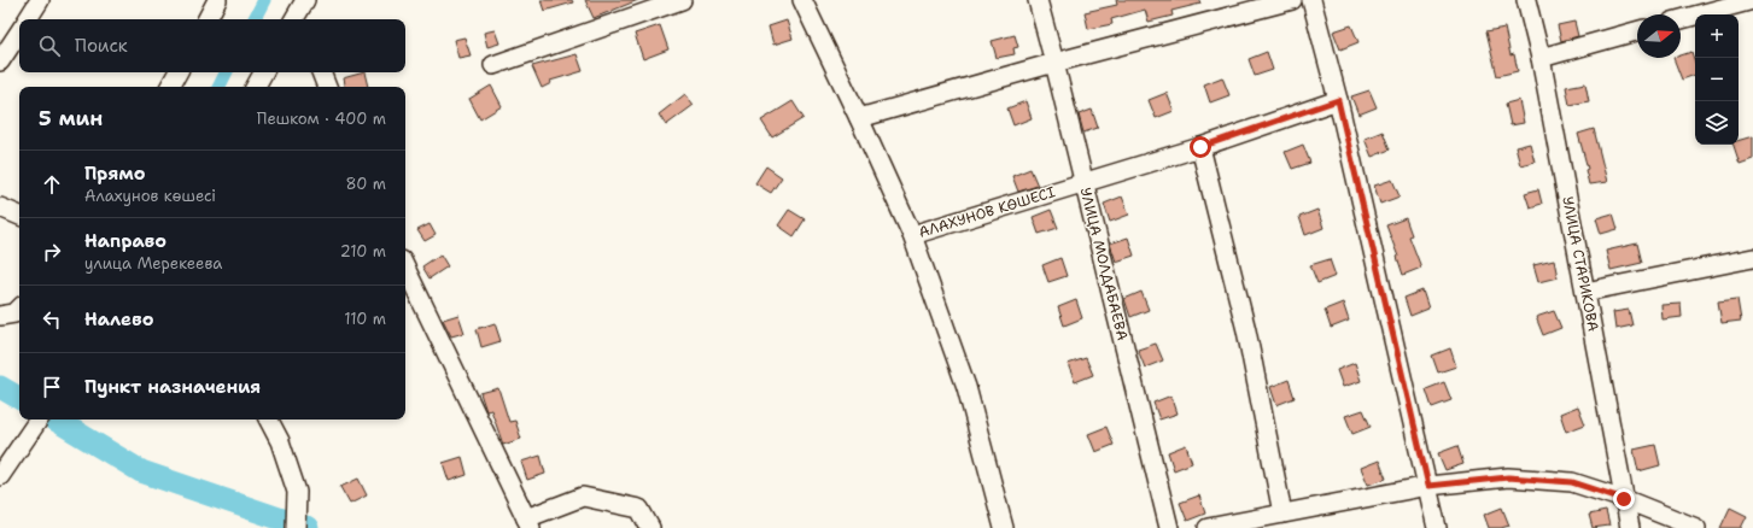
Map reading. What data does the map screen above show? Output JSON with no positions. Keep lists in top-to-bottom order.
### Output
{
  "streets": {
    "street": ["АЛАХУНОВ КӨШЕСІ", "УЛИЦА МОЛДАБАЕВА", "УЛИЦА СТАРИКОВА"]
  },
  "crossings": [
    ["АЛАХУНОВ КӨШЕСІ", "УЛИЦА МОЛДАБАЕВА"]
  ],
  "north": "right",
  "page": {
    "map_buttons": ["+", "−"],
    "search": "Поиск",
    "heading": ["5 мин", "Пешком · 400 m"],
    "list": [
      ["Прямо", "Алахунов көшесі", "80 m"],
      ["Направо", "улица Мерекеева", "210 m"],
      ["Налево", "110 m"],
      "Пункт назначения"
    ]
  }
}
